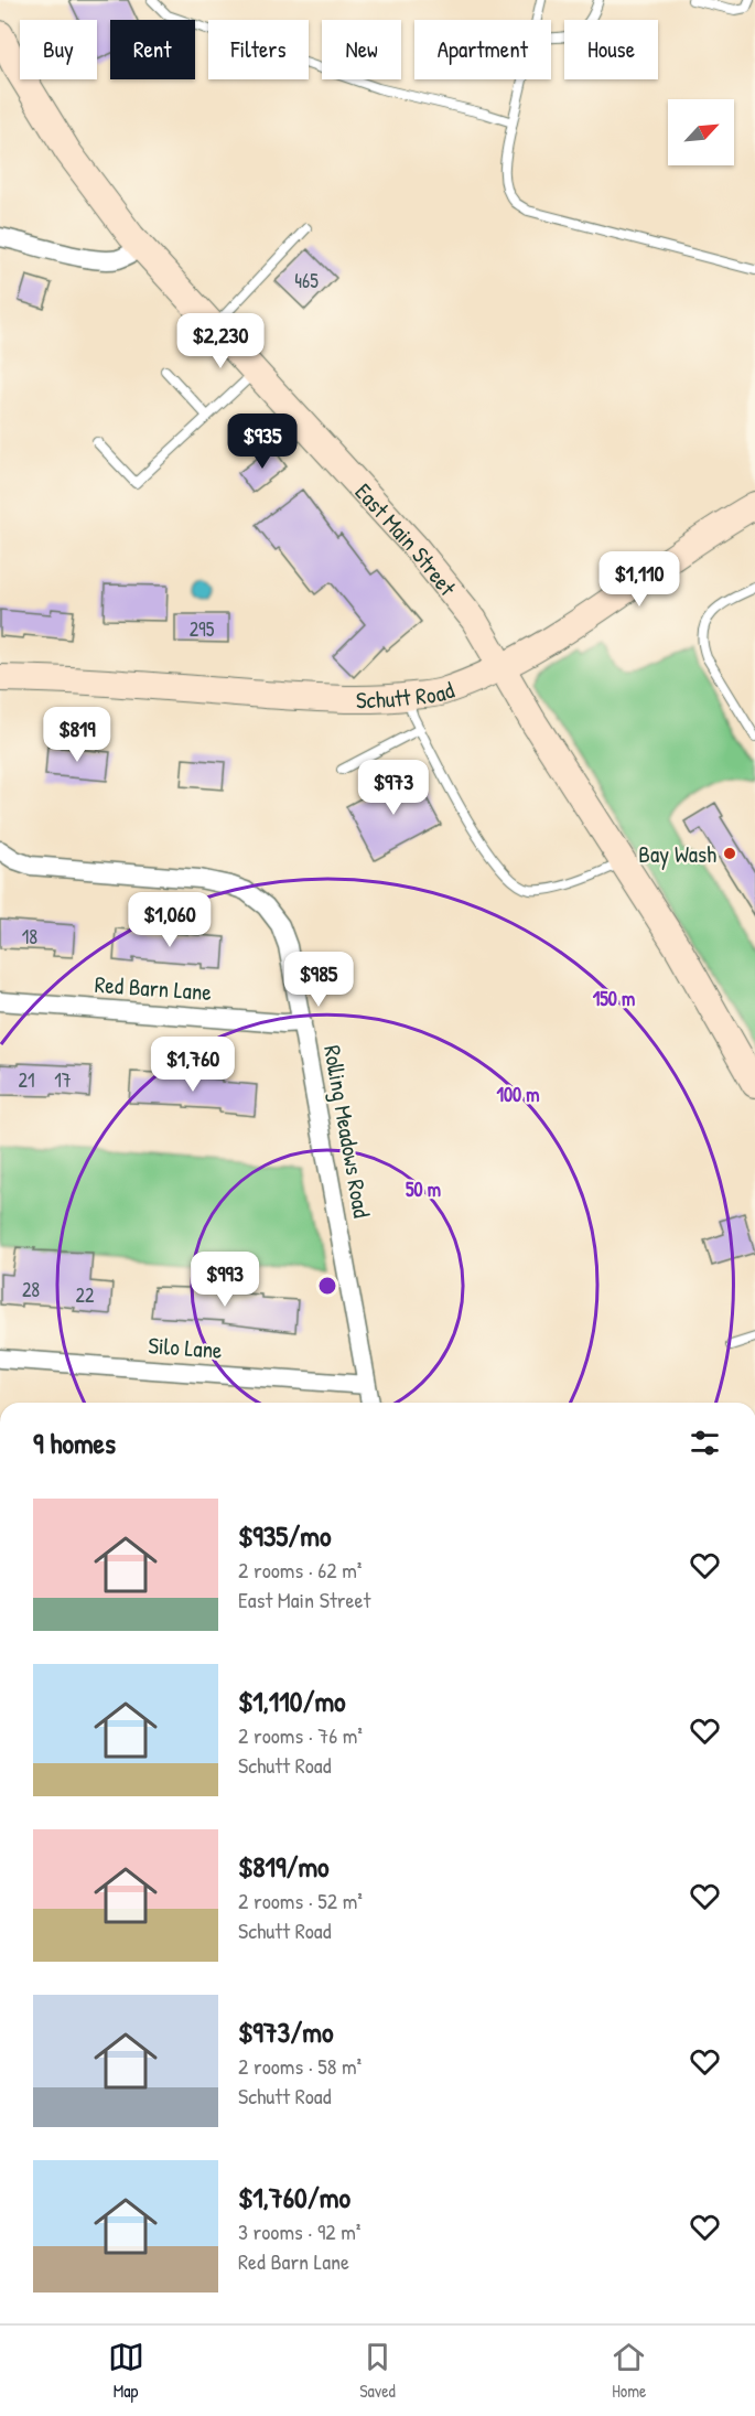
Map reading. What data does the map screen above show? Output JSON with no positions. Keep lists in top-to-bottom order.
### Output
{
  "streets": {
    "main road": ["East Main Street", "Schutt Road"],
    "street": ["Red Barn Lane", "Rolling Meadows Road", "Silo Lane"]
  },
  "crossings": [
    ["East Main Street", "Schutt Road"],
    ["Red Barn Lane", "Rolling Meadows Road"],
    ["Rolling Meadows Road", "Silo Lane"]
  ],
  "places": ["Bay Wash"],
  "house_numbers": [
    "465",
    "295",
    "18",
    "21",
    "17",
    "28",
    "22"
  ],
  "north": "top right",
  "page": {
    "chip": [
      "Buy",
      "Rent",
      "Filters",
      "New",
      "Apartment",
      "House"
    ],
    "price": [
      "$2,230",
      "$935",
      "$1,110",
      "$819",
      "$973",
      "$1,060",
      "$985",
      "$1,760",
      "$993"
    ],
    "heading": "9 homes",
    "list": [
      {
        "name": "$935/mo",
        "note": "2 rooms · 62 m² · East Main Street"
      },
      {
        "name": "$1,110/mo",
        "note": "2 rooms · 76 m² · Schutt Road"
      },
      {
        "name": "$819/mo",
        "note": "2 rooms · 52 m² · Schutt Road"
      },
      {
        "name": "$973/mo",
        "note": "2 rooms · 58 m² · Schutt Road"
      },
      {
        "name": "$1,760/mo",
        "note": "3 rooms · 92 m² · Red Barn Lane"
      }
    ],
    "tabs": ["Map", "Saved", "Home"]
  },
  "rings": ["150 m", "100 m", "50 m"]
}
